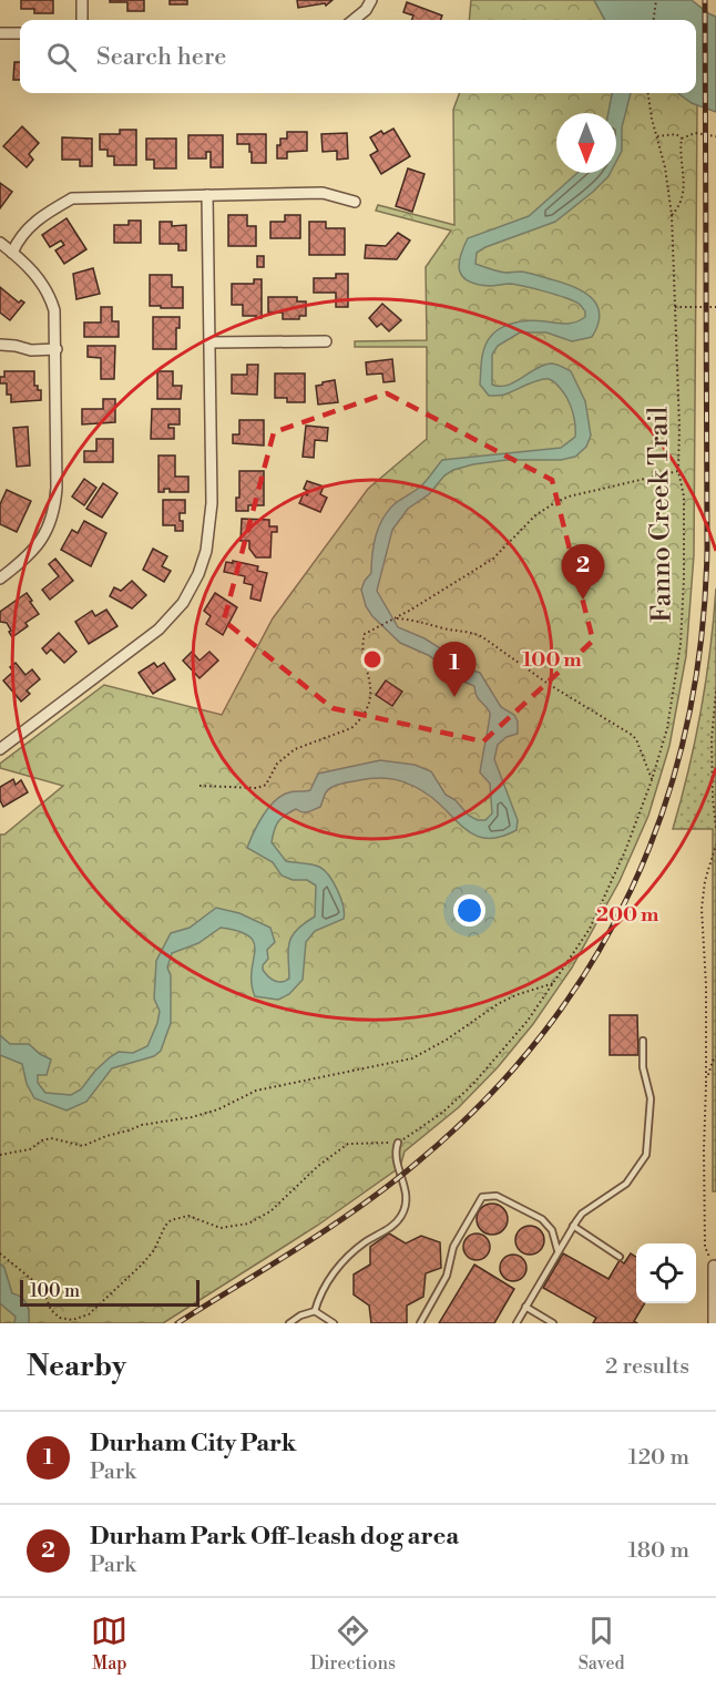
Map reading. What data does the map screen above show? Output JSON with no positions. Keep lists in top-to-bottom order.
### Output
{
  "streets": {
    "path": ["Fanno Creek Trail"]
  },
  "scale_bar": "100 m",
  "north": "bottom",
  "page": {
    "search": "Search here",
    "pins": ["2", "1"],
    "scale": "100 m",
    "heading": ["Nearby", "2 results"],
    "list": [
      {
        "mark": "1",
        "name": "Durham City Park",
        "note": "Park",
        "value": "120 m"
      },
      {
        "mark": "2",
        "name": "Durham Park Off-leash dog area",
        "note": "Park",
        "value": "180 m"
      }
    ],
    "nav": ["Map", "Directions", "Saved"]
  },
  "rings": ["100 m", "200 m"]
}
